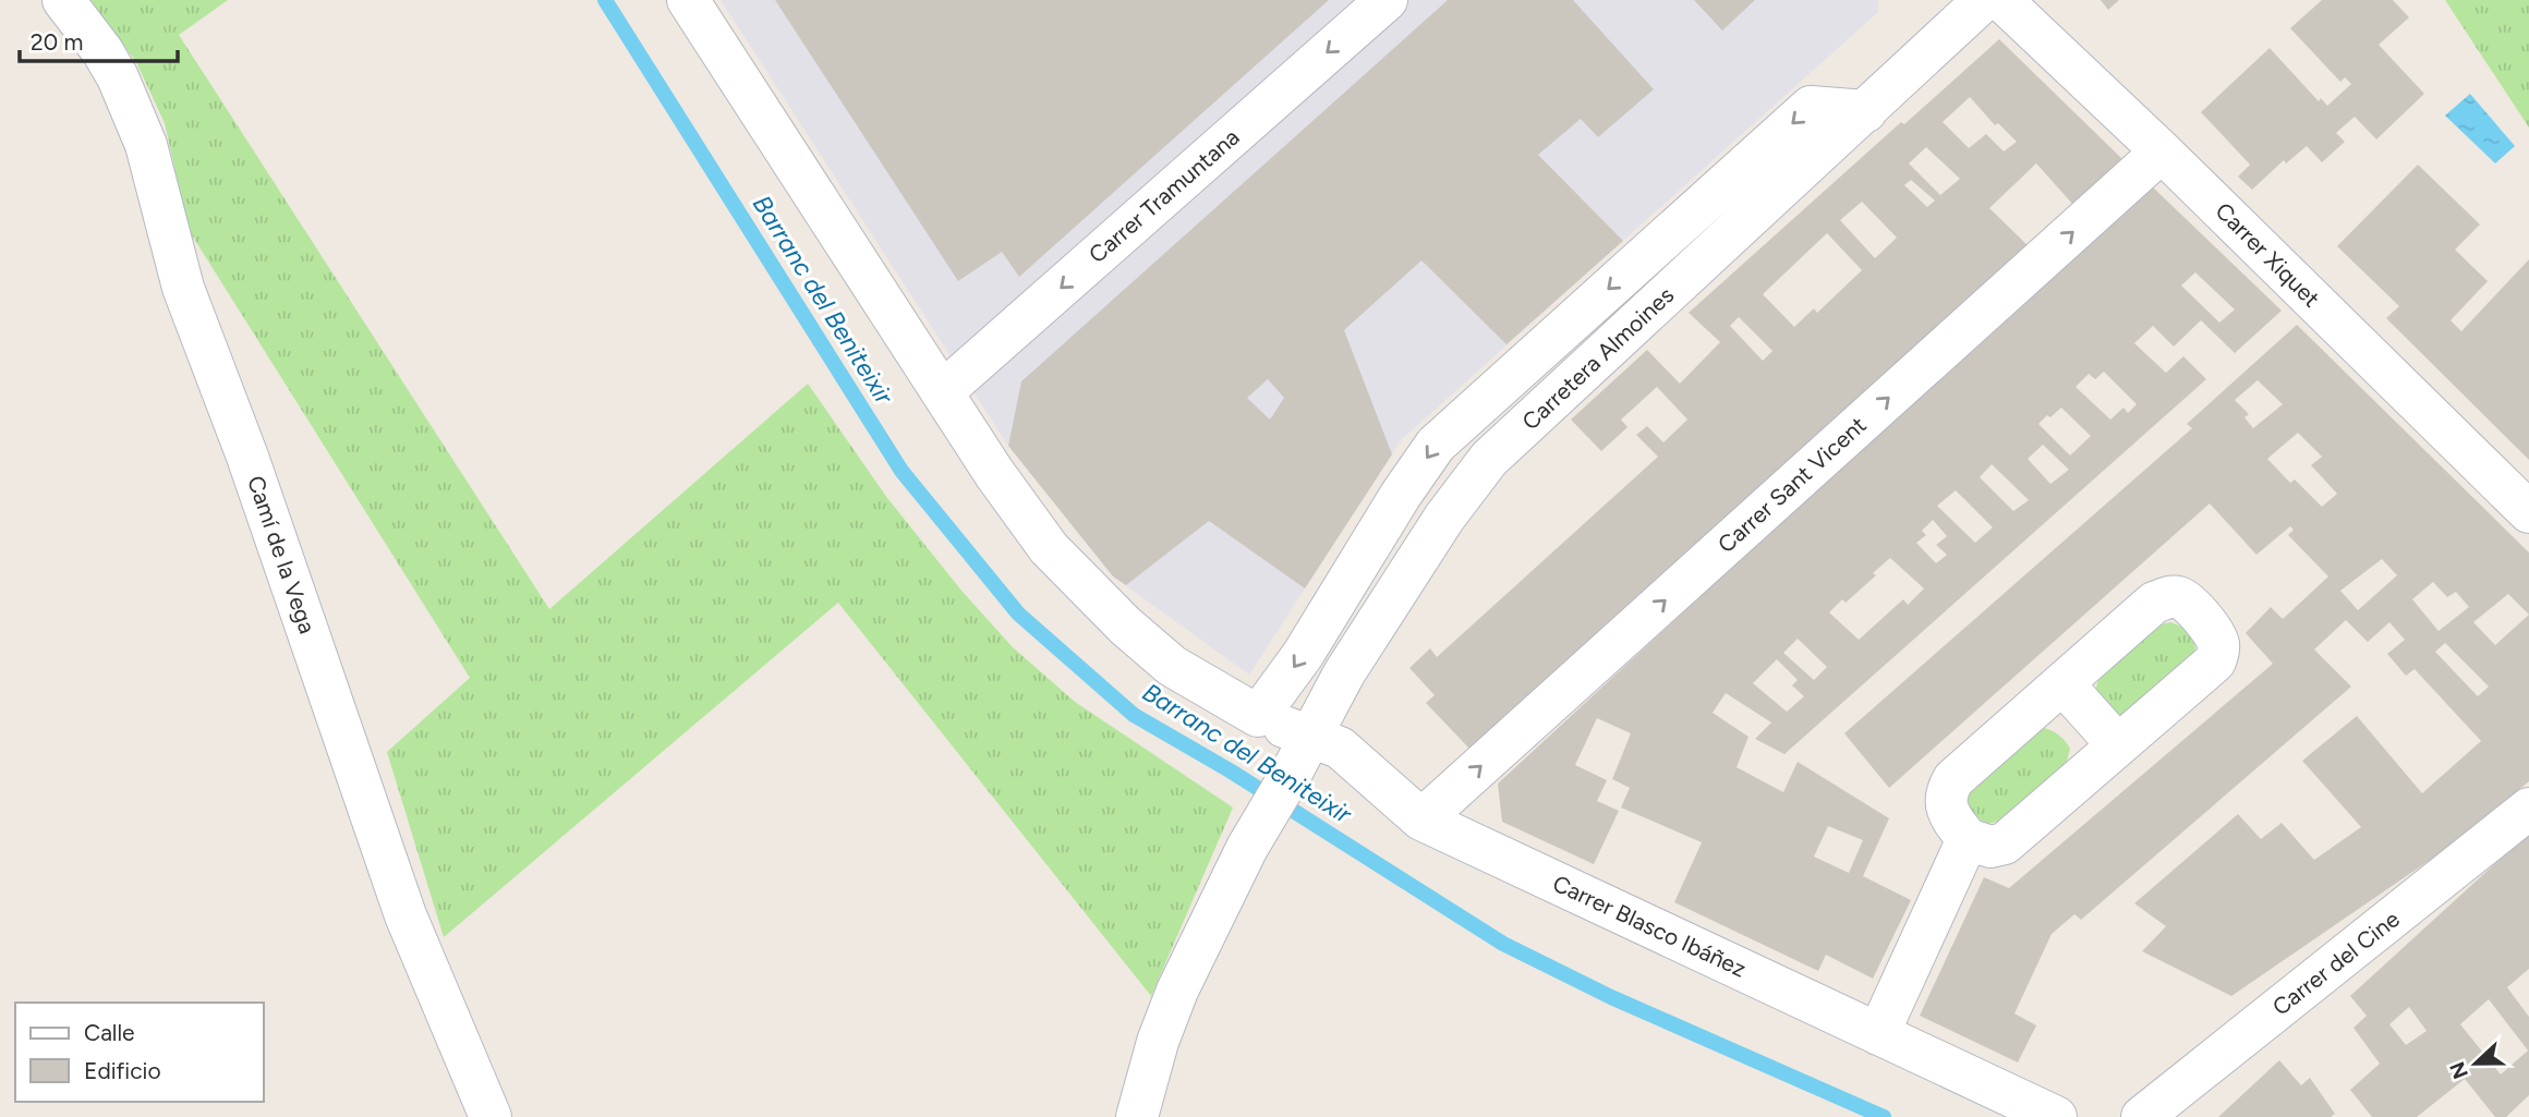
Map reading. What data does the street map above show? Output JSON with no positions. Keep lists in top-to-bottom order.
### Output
{
  "streets": {
    "street": [
      "Carrer Tramuntana",
      "Carrer Xiquet",
      "Carretera Almoines",
      "Carrer Sant Vicent",
      "Camí de la Vega",
      "Carrer Blasco Ibáñez",
      "Carrer del Cine"
    ]
  },
  "crossings": [
    ["Carrer Tramuntana", "Carrer Blasco Ibáñez"],
    ["Carrer Xiquet", "Carrer Sant Vicent"],
    ["Carretera Almoines", "Carrer Blasco Ibáñez"],
    ["Carrer Sant Vicent", "Carrer Blasco Ibáñez"]
  ],
  "water": ["Barranc del Beniteixir"],
  "legend": ["Calle", "Edificio"],
  "scale_bar": "20 m",
  "north": "left"
}
